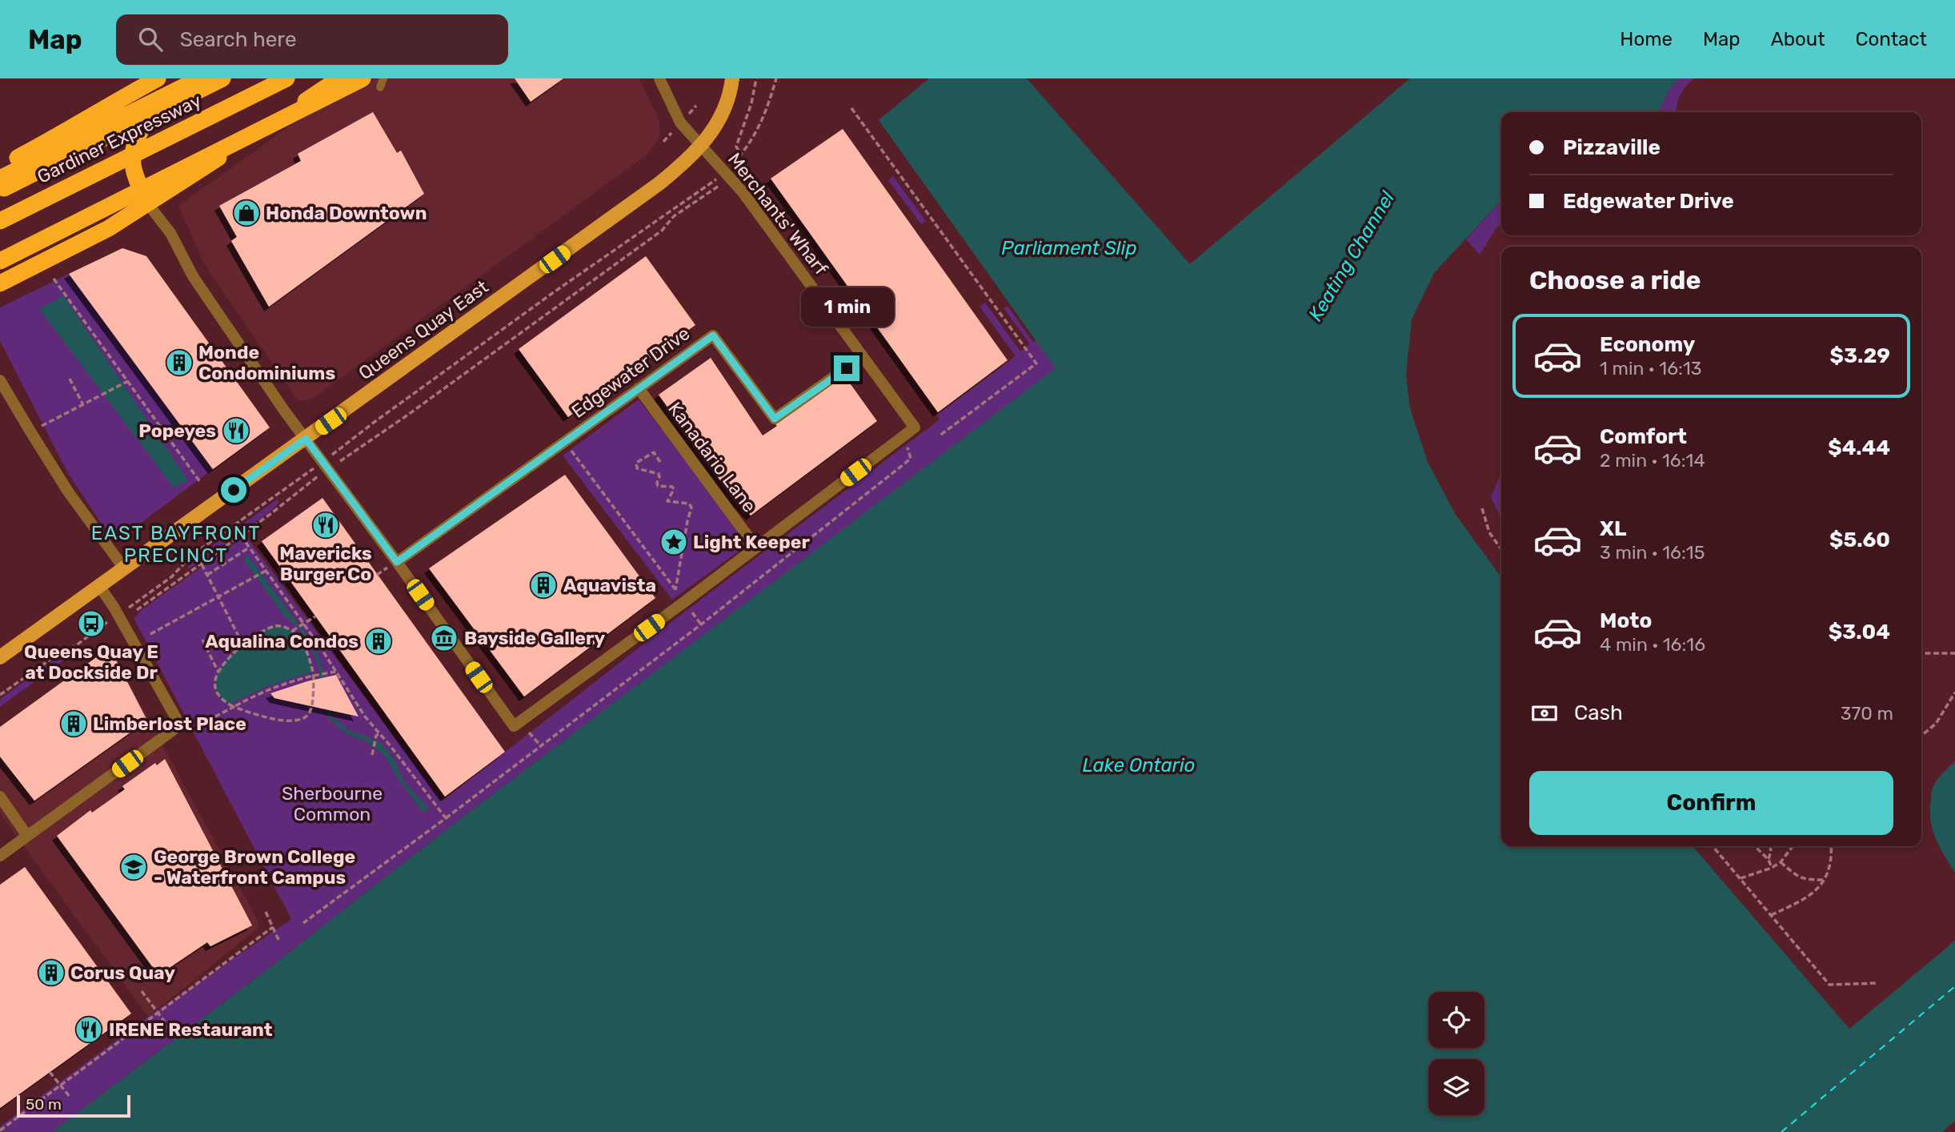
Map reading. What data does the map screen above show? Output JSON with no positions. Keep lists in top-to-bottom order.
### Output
{
  "streets": {
    "highway": ["Gardiner Expressway"],
    "main road": ["Queens Quay East"],
    "street": ["Merchants' Wharf", "Edgewater Drive", "Kanadario Lane"]
  },
  "crossings": [
    ["Merchants' Wharf", "Queens Quay East"],
    ["Merchants' Wharf", "Edgewater Drive"],
    ["Edgewater Drive", "Kanadario Lane"]
  ],
  "districts": ["EAST BAYFRONT PRECINCT"],
  "water": ["Parliament Slip", "Keating Channel", "Lake Ontario"],
  "parks": ["Sherbourne Common"],
  "places": {
    "shop": ["Honda Downtown"],
    "building": [
      "Monde Condominiums",
      "Aquavista",
      "Aqualina Condos",
      "Limberlost Place",
      "Corus Quay"
    ],
    "restaurant": ["Popeyes", "Mavericks Burger Co", "IRENE Restaurant"],
    "place": ["Light Keeper"],
    "bus stop": ["Queens Quay E at Dockside Dr"],
    "museum": ["Bayside Gallery"],
    "school or university": ["George Brown College - Waterfront Campus"]
  },
  "scale_bar": "50 m",
  "page": {
    "header": "Map",
    "search": "Search here",
    "nav": [
      "Home",
      "Map",
      "About",
      "Contact"
    ],
    "banner": ["Pizzaville", "Edgewater Drive"],
    "heading": "Choose a ride",
    "bubble": "1 min",
    "list": [
      {
        "name": "Economy",
        "note": "1 min · 16:13",
        "value": "$3.29"
      },
      {
        "name": "Comfort",
        "note": "2 min · 16:14",
        "value": "$4.44"
      },
      {
        "name": "XL",
        "note": "3 min · 16:15",
        "value": "$5.60"
      },
      {
        "name": "Moto",
        "note": "4 min · 16:16",
        "value": "$3.04"
      }
    ],
    "pay": ["Cash", "370 m"],
    "buttons": "Confirm",
    "scale": "50 m"
  }
}
